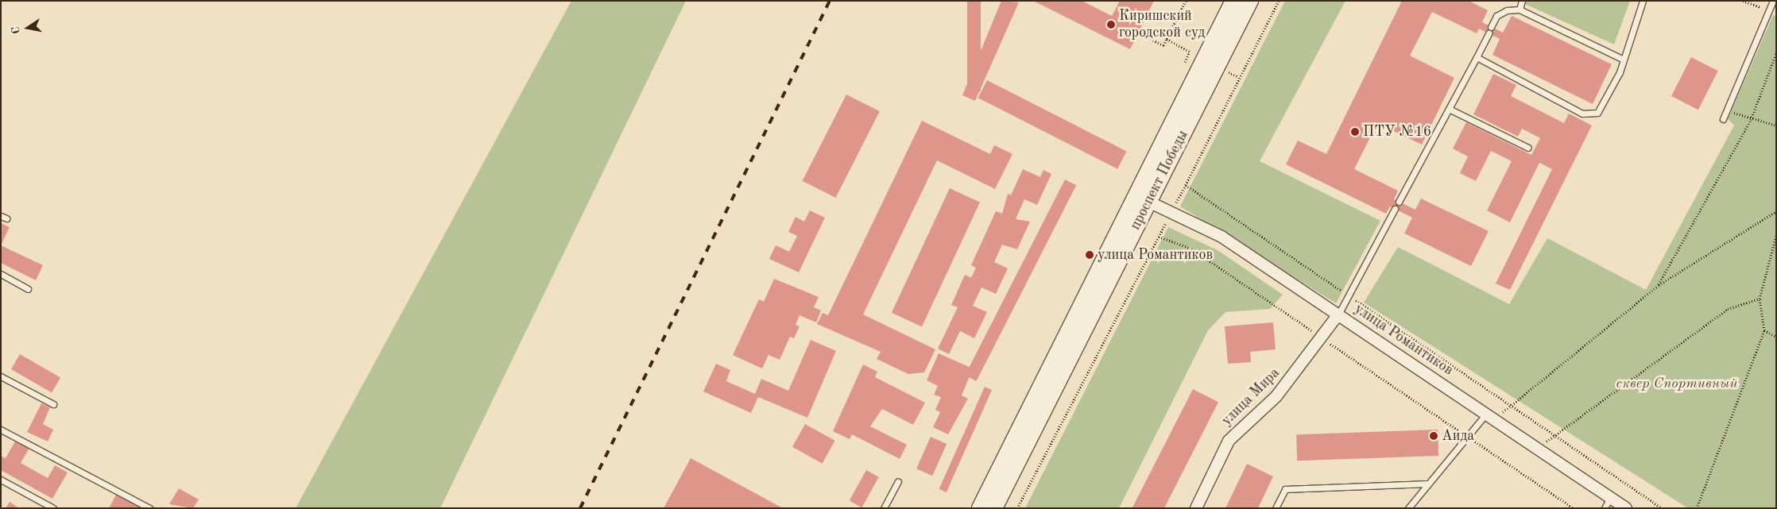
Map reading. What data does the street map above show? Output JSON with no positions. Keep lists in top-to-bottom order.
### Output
{
  "streets": {
    "main road": ["проспект Победы"],
    "street": ["улица Романтиков", "улица Мира"]
  },
  "crossings": [
    ["проспект Победы", "улица Романтиков"],
    ["улица Романтиков", "улица Мира"]
  ],
  "parks": ["сквер Спортивный"],
  "places": [
    "Киришский городской суд",
    "ПТУ №16",
    "улица Романтиков",
    "Аида"
  ],
  "north": "left"
}
